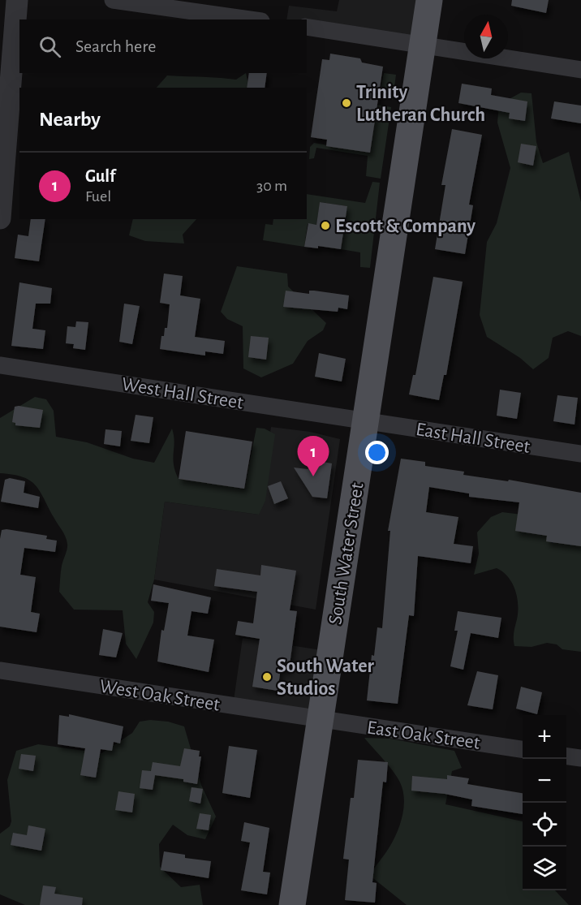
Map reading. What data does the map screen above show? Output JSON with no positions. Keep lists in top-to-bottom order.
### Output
{
  "streets": {
    "main road": ["South Water Street"],
    "street": [
      "West Hall Street",
      "East Hall Street",
      "West Oak Street",
      "East Oak Street"
    ]
  },
  "crossings": [
    ["West Hall Street", "East Hall Street"],
    ["West Hall Street", "South Water Street"],
    ["East Hall Street", "South Water Street"],
    ["South Water Street", "West Oak Street"],
    ["South Water Street", "East Oak Street"],
    ["West Oak Street", "East Oak Street"]
  ],
  "places": ["Trinity Lutheran Church", "Escott & Company", "South Water Studios"],
  "north": "top",
  "page": {
    "search": "Search here",
    "heading": "Nearby",
    "list": [
      {
        "mark": "1",
        "name": "Gulf",
        "note": "Fuel",
        "value": "30 m"
      }
    ],
    "pins": "1",
    "map_buttons": ["+", "−"]
  }
}
